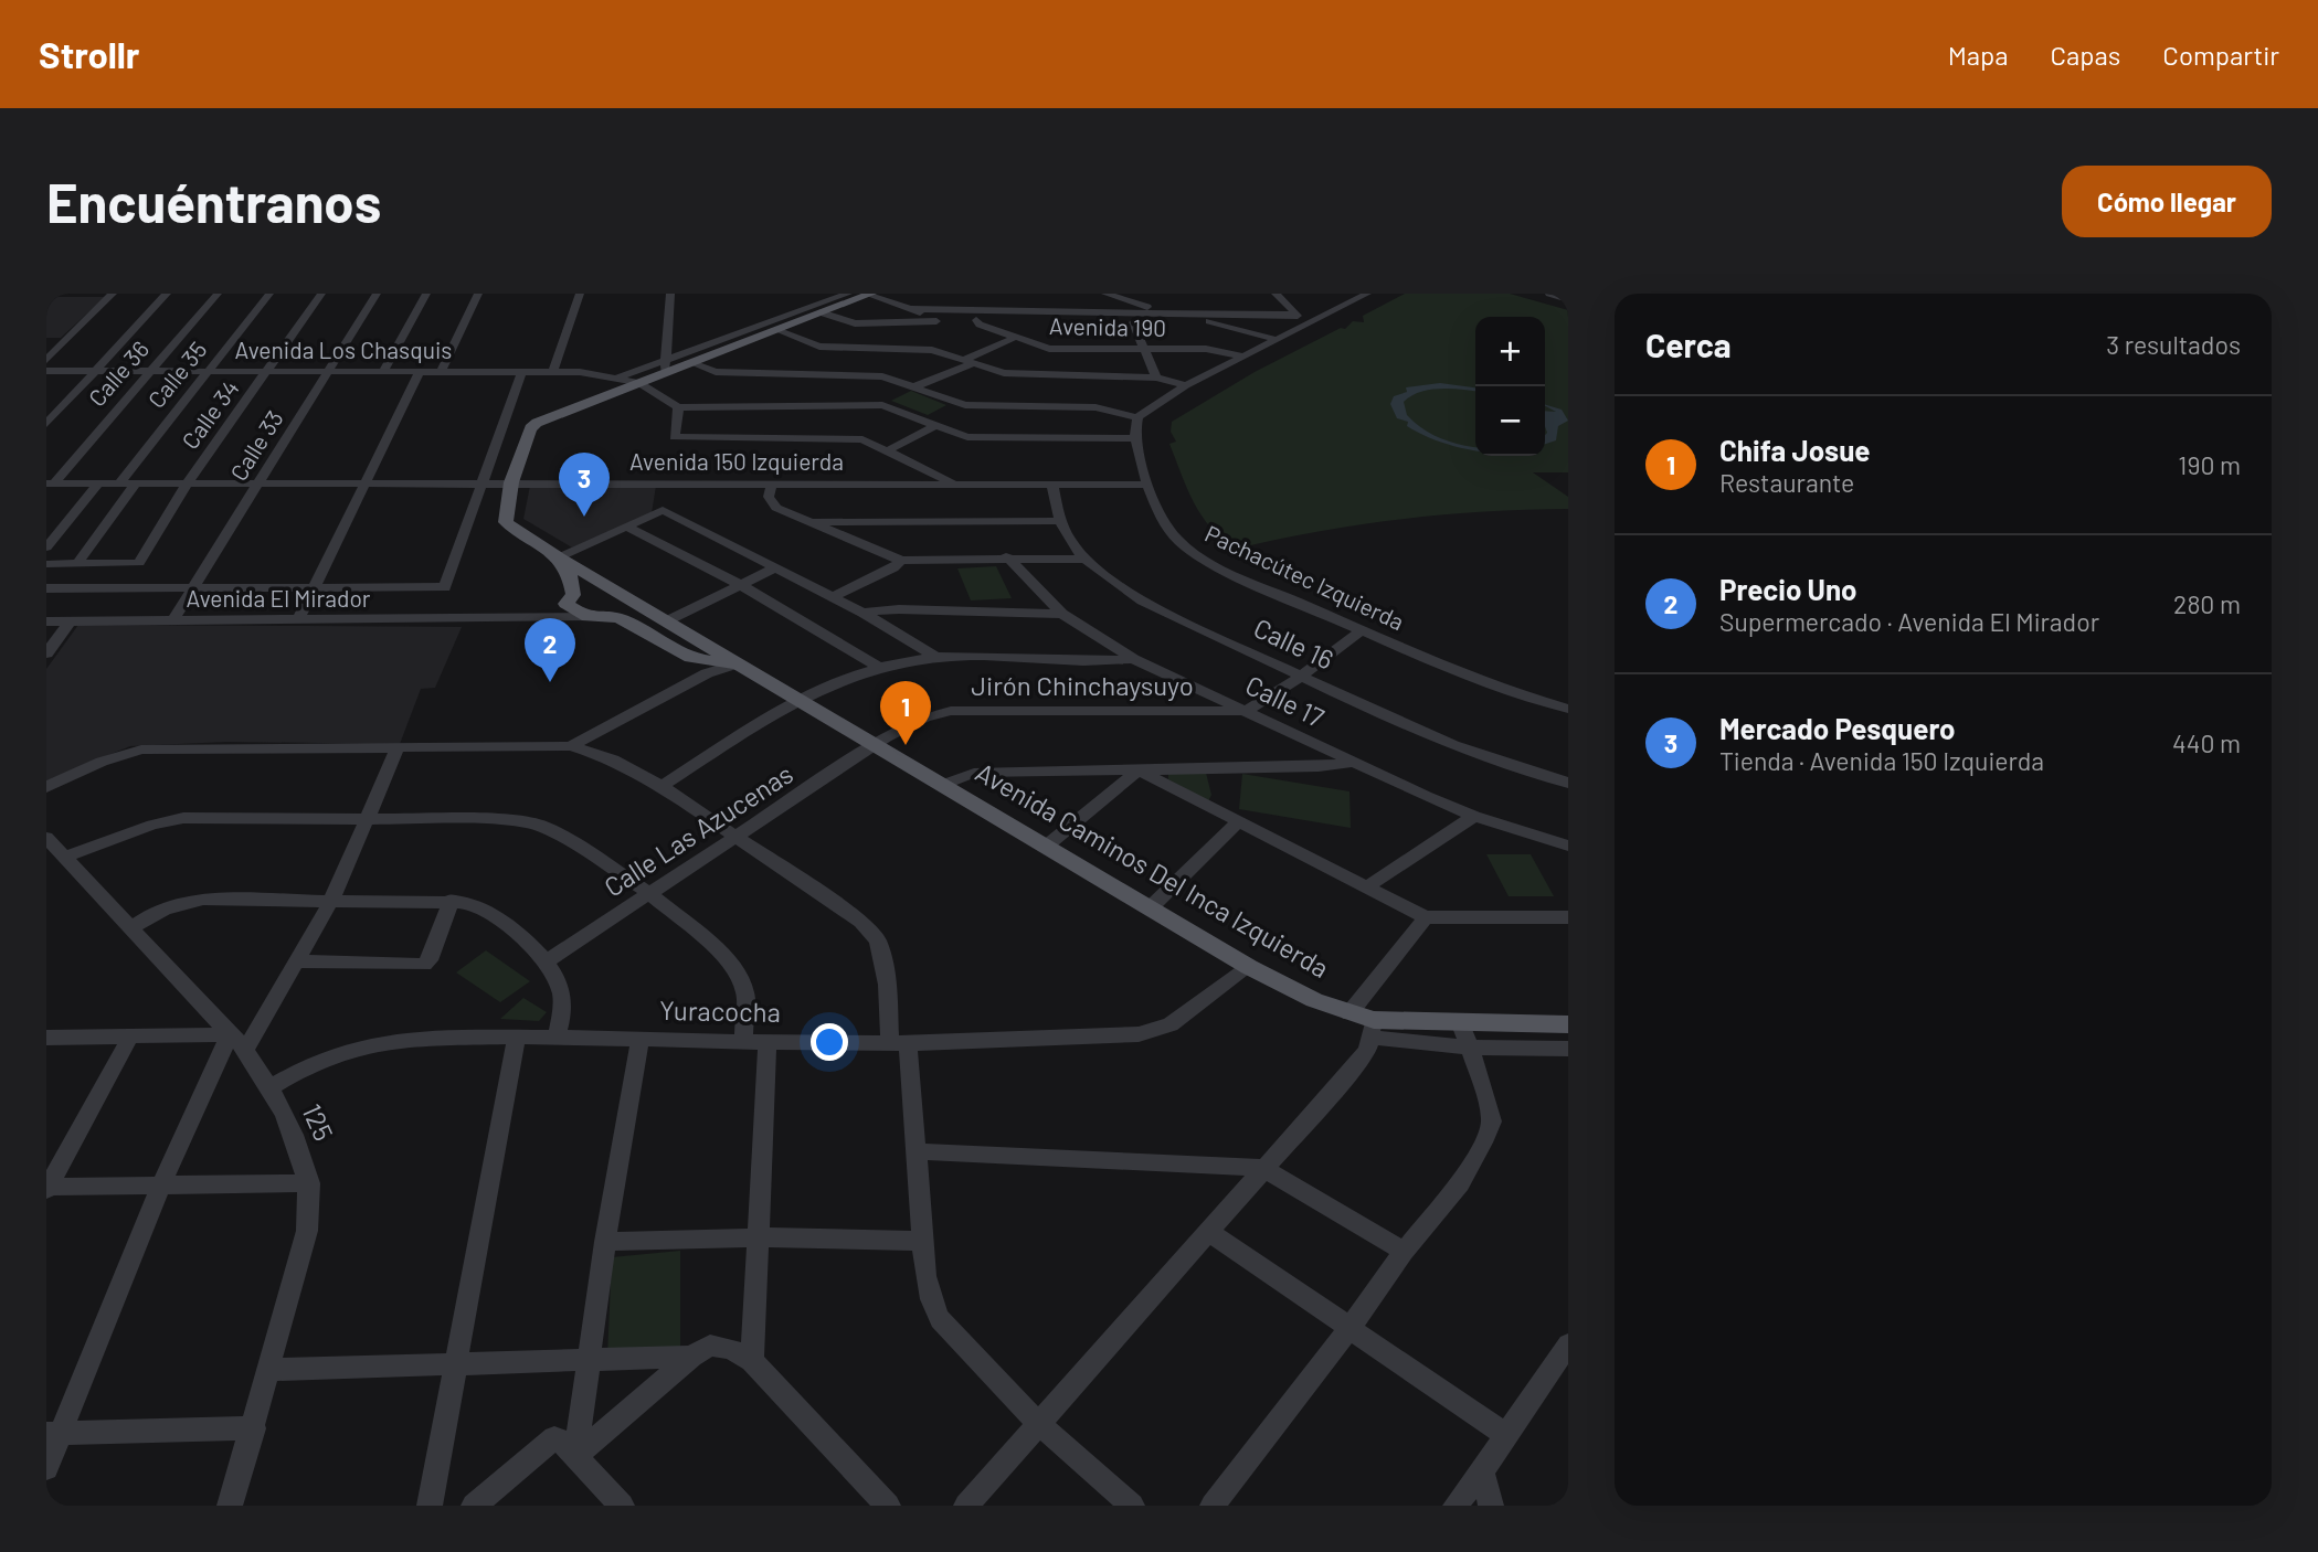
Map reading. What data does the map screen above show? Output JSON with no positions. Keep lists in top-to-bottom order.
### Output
{
  "streets": {
    "main road": ["Avenida Caminos Del Inca Izquierda"],
    "street": [
      "Avenida 190",
      "Avenida Los Chasquis",
      "Calle 36",
      "Calle 35",
      "Calle 34",
      "Calle 33",
      "Avenida 150 Izquierda",
      "Pachacútec Izquierda",
      "Avenida El Mirador",
      "Calle 16",
      "Jirón Chinchaysuyo",
      "Calle 17",
      "Calle Las Azucenas",
      "Yuracocha",
      "125"
    ]
  },
  "crossings": [
    ["Avenida Los Chasquis", "Calle 36"],
    ["Avenida Los Chasquis", "Calle 35"],
    ["Avenida Los Chasquis", "Calle 34"],
    ["Avenida Los Chasquis", "Calle 33"],
    ["Avenida Los Chasquis", "Avenida Caminos Del Inca Izquierda"],
    ["Calle 36", "Avenida 150 Izquierda"],
    ["Calle 35", "Calle 34"],
    ["Calle 35", "Avenida 150 Izquierda"],
    ["Calle 34", "Avenida 150 Izquierda"],
    ["Calle 33", "Avenida 150 Izquierda"],
    ["Calle 33", "Avenida El Mirador"],
    ["Avenida 150 Izquierda", "Pachacútec Izquierda"],
    ["Avenida 150 Izquierda", "Calle 16"],
    ["Avenida 150 Izquierda", "Avenida Caminos Del Inca Izquierda"],
    ["Avenida El Mirador", "Avenida Caminos Del Inca Izquierda"],
    ["Jirón Chinchaysuyo", "Calle 17"],
    ["Jirón Chinchaysuyo", "Calle Las Azucenas"],
    ["Jirón Chinchaysuyo", "Avenida Caminos Del Inca Izquierda"],
    ["Calle Las Azucenas", "Avenida Caminos Del Inca Izquierda"],
    ["Avenida Caminos Del Inca Izquierda", "Yuracocha"],
    ["Yuracocha", "125"]
  ],
  "page": {
    "header": "Strollr",
    "nav": ["Mapa", "Capas", "Compartir"],
    "buttons": "Cómo llegar",
    "title": "Encuéntranos",
    "heading": ["Cerca", "3 resultados"],
    "map_buttons": ["+", "−"],
    "list": [
      {
        "mark": "1",
        "name": "Chifa Josue",
        "note": "Restaurante",
        "value": "190 m"
      },
      {
        "mark": "2",
        "name": "Precio Uno",
        "note": "Supermercado · Avenida El Mirador",
        "value": "280 m"
      },
      {
        "mark": "3",
        "name": "Mercado Pesquero",
        "note": "Tienda · Avenida 150 Izquierda",
        "value": "440 m"
      }
    ],
    "pins": ["3", "2", "1"]
  }
}
